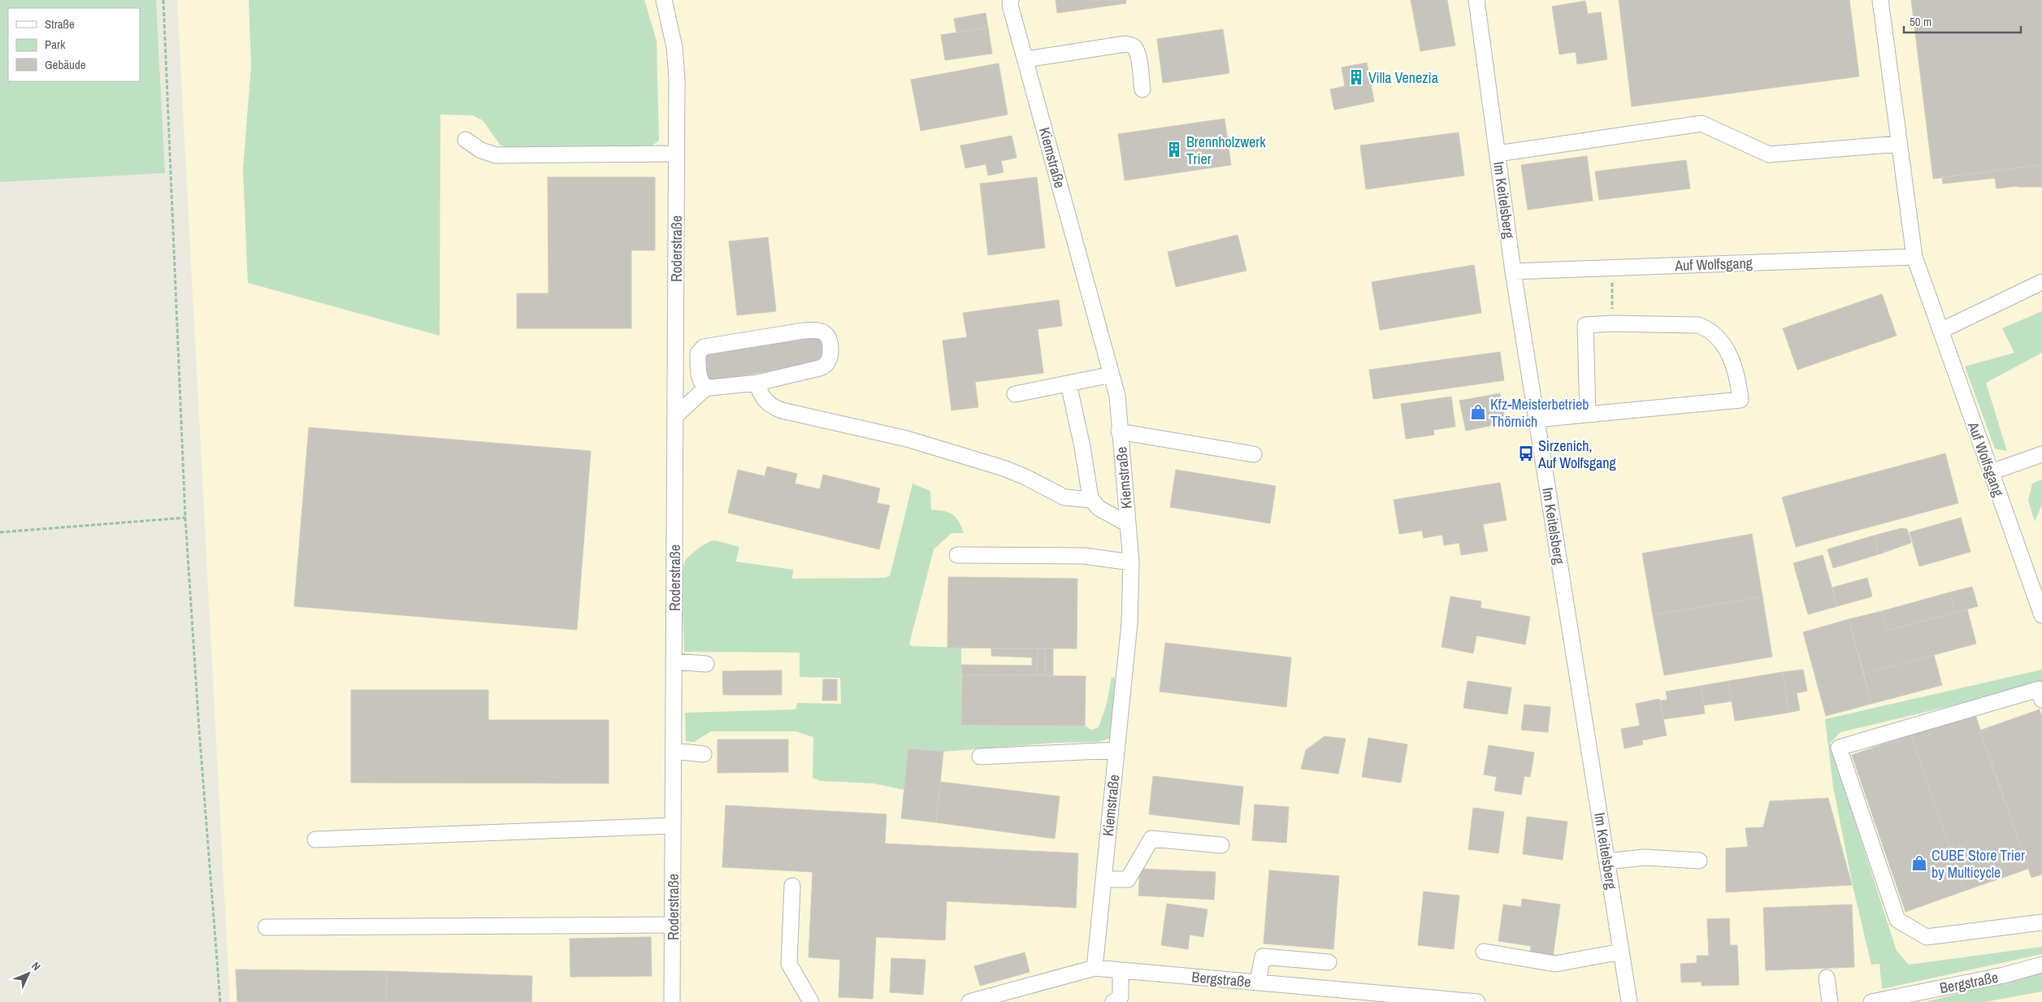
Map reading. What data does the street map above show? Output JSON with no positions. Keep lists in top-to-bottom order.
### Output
{
  "streets": {
    "street": [
      "Kiemstraße",
      "Im Keitelsberg",
      "Roderstraße",
      "Auf Wolfsgang",
      "Bergstraße"
    ]
  },
  "crossings": [
    ["Kiemstraße", "Bergstraße"],
    ["Im Keitelsberg", "Auf Wolfsgang"]
  ],
  "places": {
    "building": ["Villa Venezia", "Brennholzwerk Trier"],
    "shop": ["Kfz-Meisterbetrieb Thörnich", "CUBE Store Trier by Multicycle"],
    "bus stop": ["Sirzenich, Auf Wolfsgang"]
  },
  "legend": ["Straße", "Park", "Gebäude"],
  "scale_bar": "50 m",
  "north": "top right"
}
